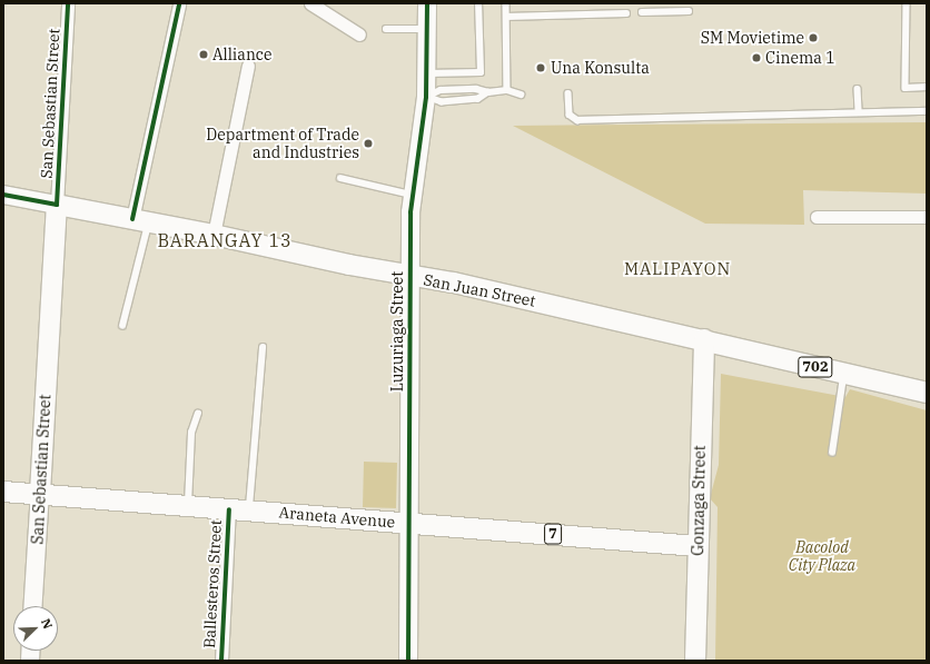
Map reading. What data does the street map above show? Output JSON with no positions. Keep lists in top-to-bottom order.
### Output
{
  "streets": {
    "main road": [
      "San Sebastian Street",
      "San Juan Street",
      "702",
      "Gonzaga Street",
      "Araneta Avenue",
      "7"
    ],
    "street": ["Luzuriaga Street", "Ballesteros Street"]
  },
  "crossings": [
    ["San Sebastian Street", "San Juan Street"],
    ["San Sebastian Street", "Araneta Avenue"],
    ["San Juan Street", "Luzuriaga Street"],
    ["San Juan Street", "Gonzaga Street"],
    ["Luzuriaga Street", "Araneta Avenue"],
    ["Gonzaga Street", "Araneta Avenue"],
    ["Araneta Avenue", "Ballesteros Street"]
  ],
  "districts": ["BARANGAY 13", "MALIPAYON"],
  "parks": ["Bacolod City Plaza"],
  "places": [
    "SM Movietime",
    "Alliance",
    "Cinema 1",
    "Una Konsulta",
    "Department of Trade and Industries"
  ],
  "north": "top right"
}
